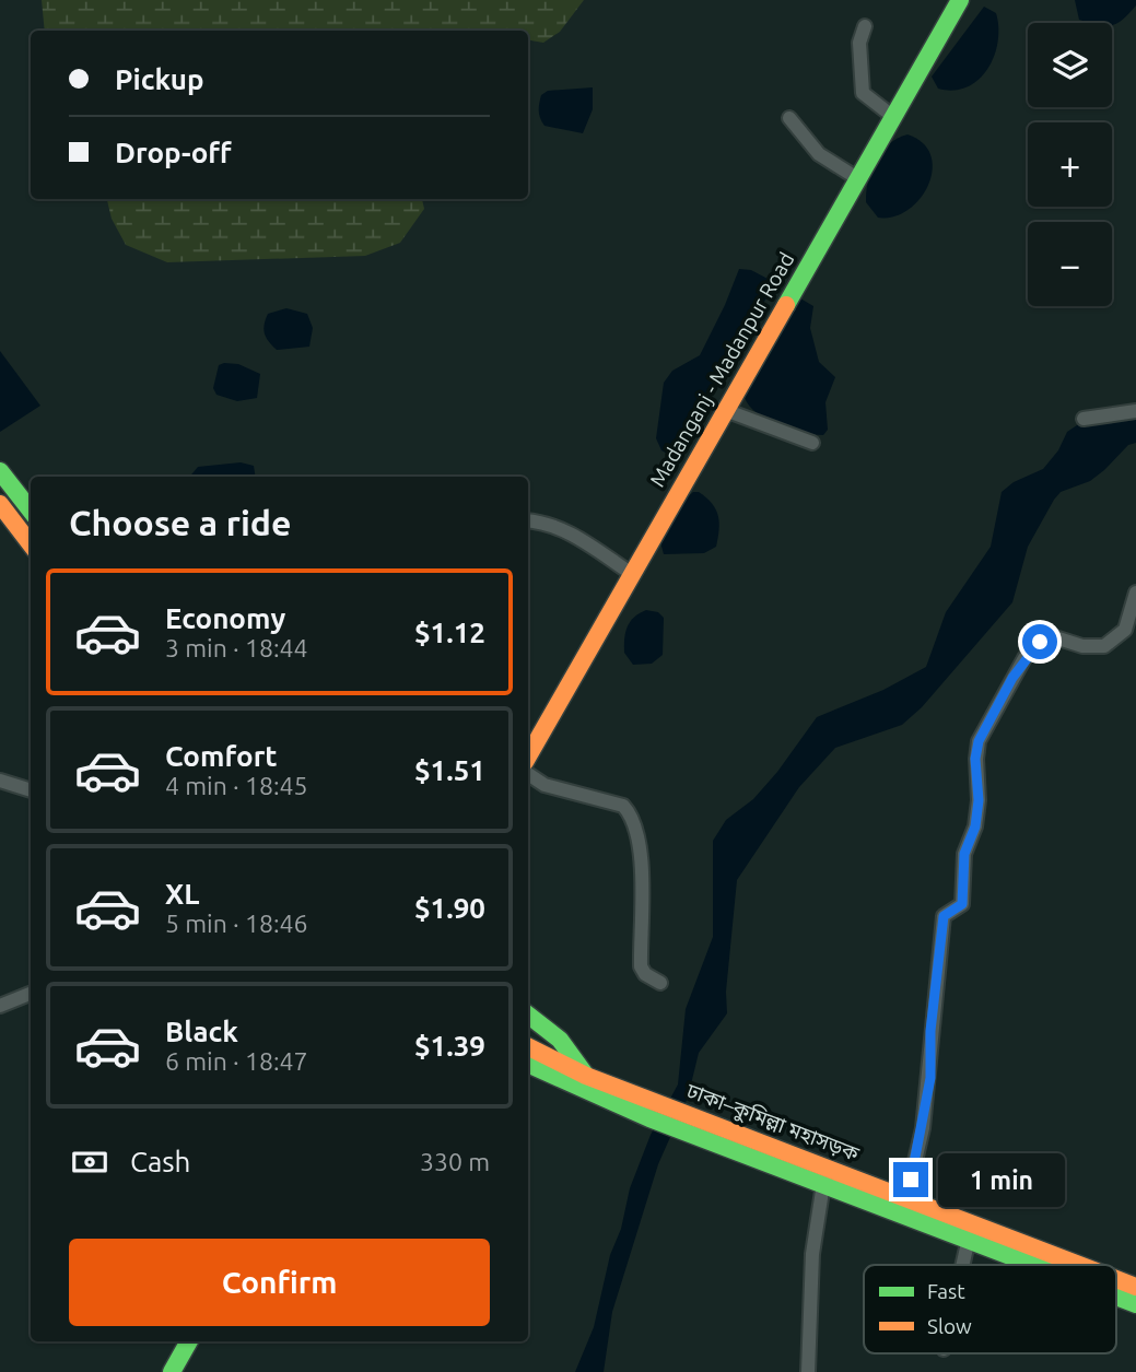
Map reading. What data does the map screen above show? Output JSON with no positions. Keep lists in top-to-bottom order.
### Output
{
  "streets": {
    "main road": ["Madanganj - Madanpur Road", "ঢাকা–কুমিল্লা মহাসড়ক"]
  },
  "legend": ["Fast", "Slow"],
  "page": {
    "map_buttons": ["+", "−"],
    "banner": ["Pickup", "Drop-off"],
    "heading": "Choose a ride",
    "list": [
      {
        "name": "Economy",
        "note": "3 min · 18:44",
        "value": "$1.12"
      },
      {
        "name": "Comfort",
        "note": "4 min · 18:45",
        "value": "$1.51"
      },
      {
        "name": "XL",
        "note": "5 min · 18:46",
        "value": "$1.90"
      },
      {
        "name": "Black",
        "note": "6 min · 18:47",
        "value": "$1.39"
      }
    ],
    "pay": ["Cash", "330 m"],
    "bubble": "1 min",
    "buttons": "Confirm"
  }
}
